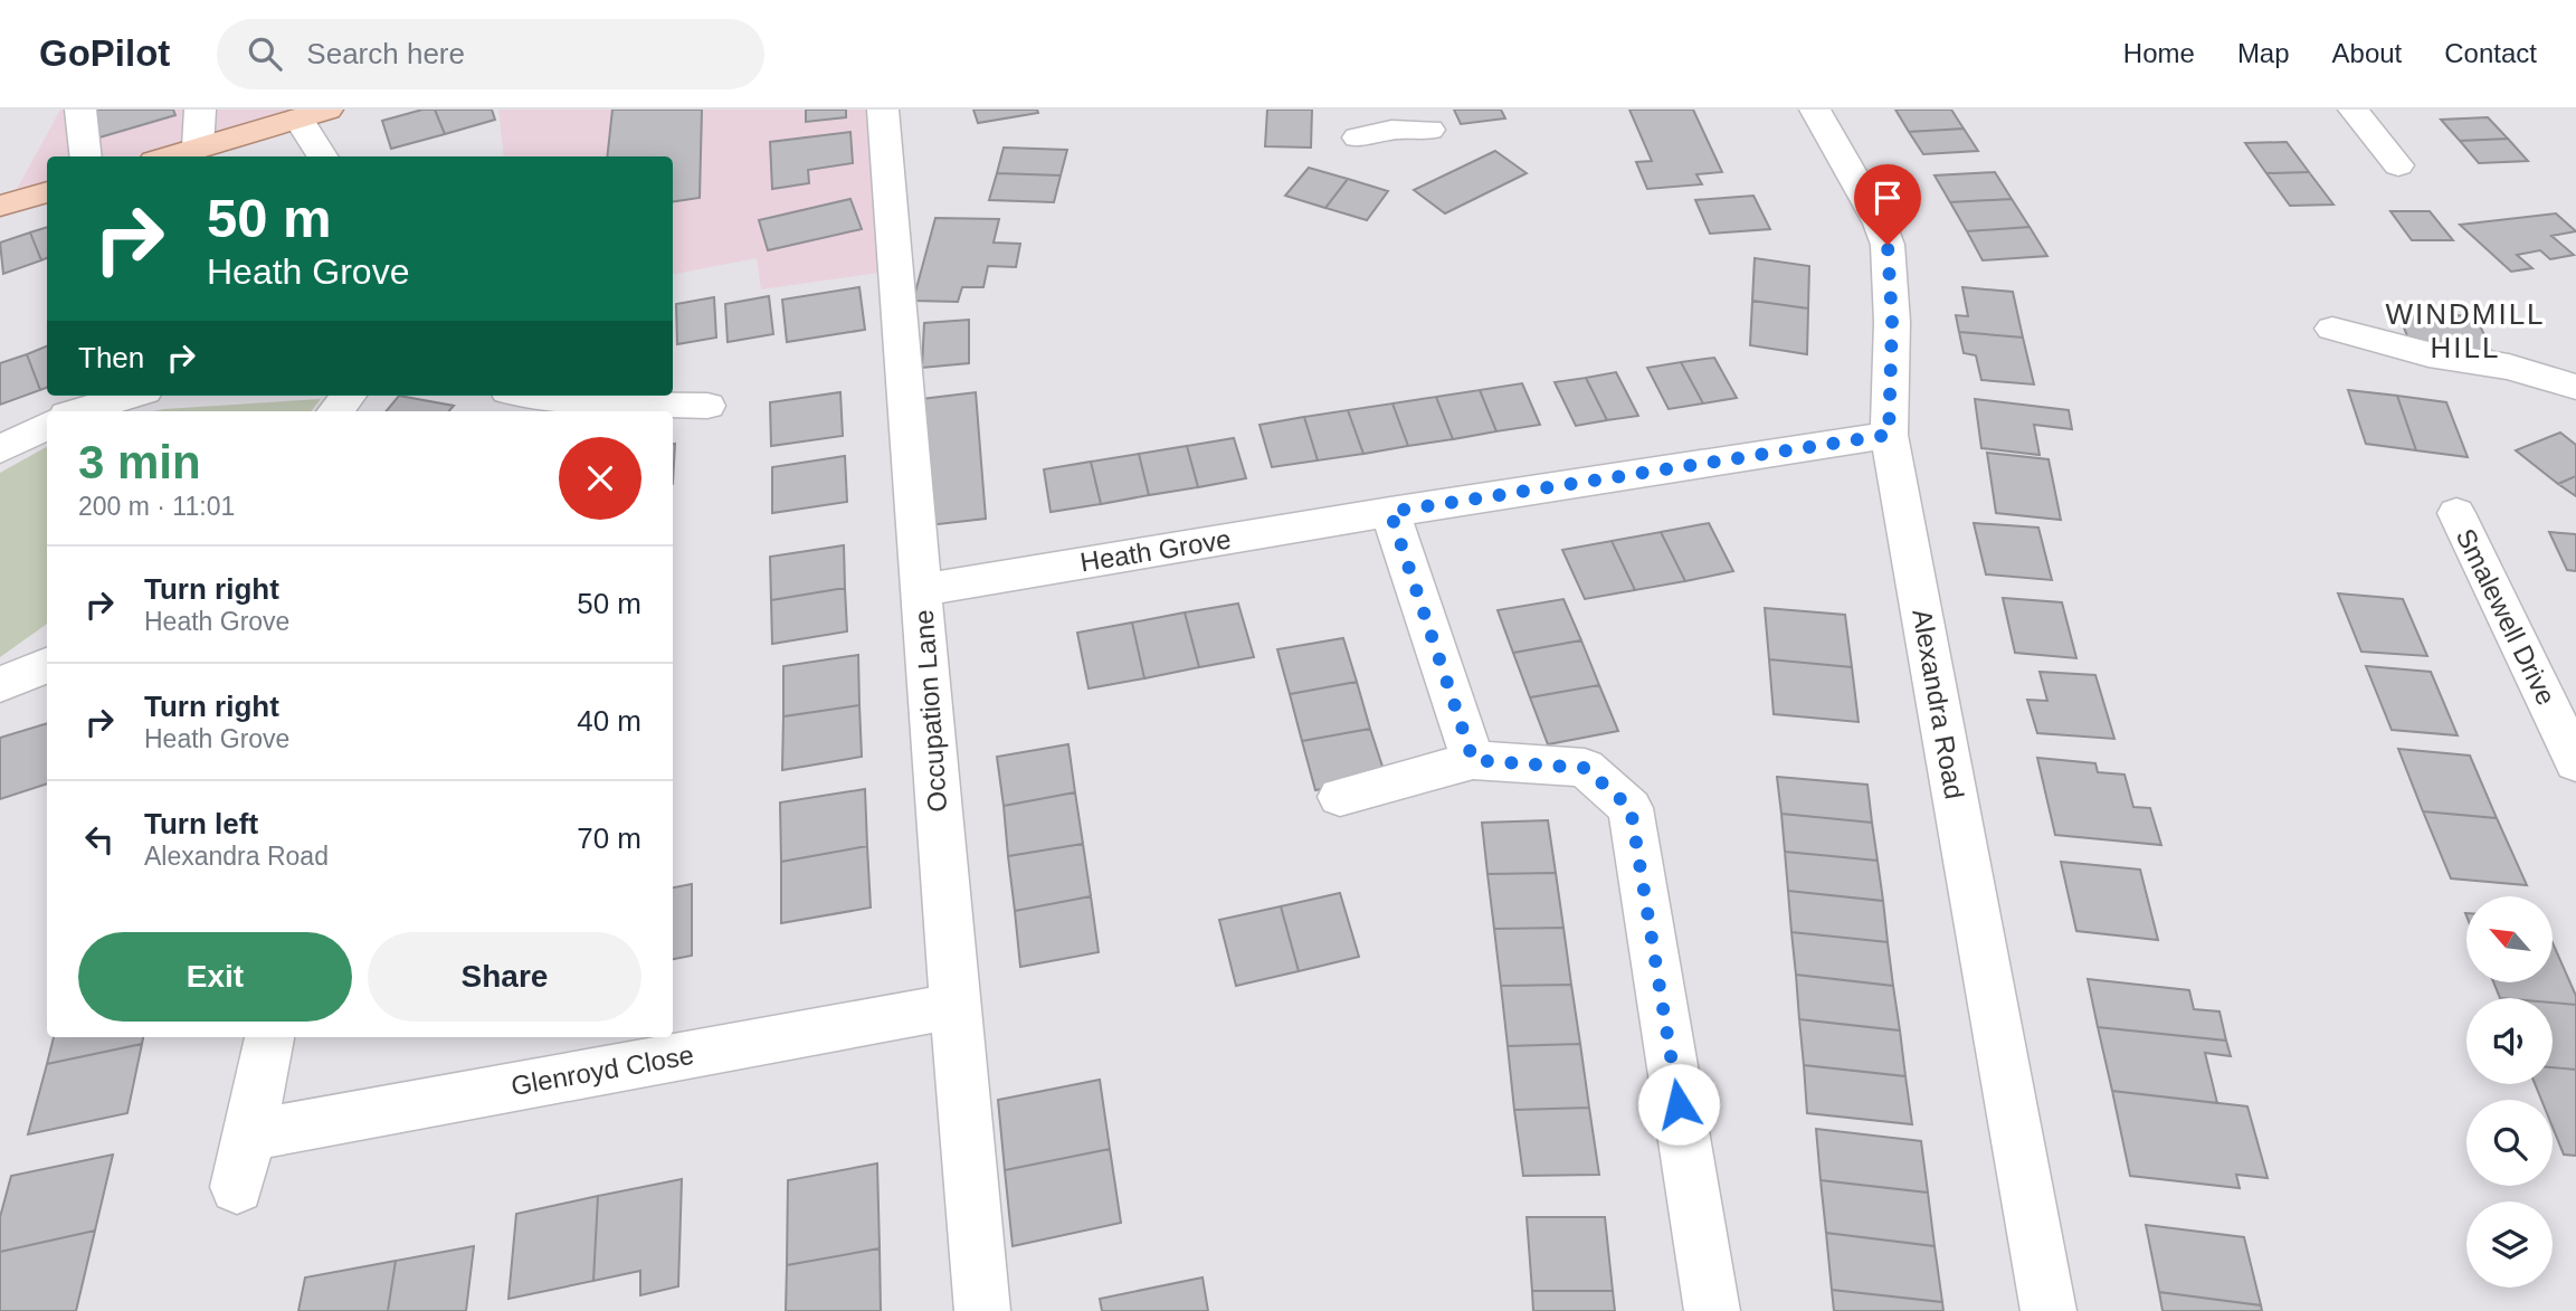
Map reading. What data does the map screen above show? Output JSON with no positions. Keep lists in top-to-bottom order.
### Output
{
  "streets": {
    "street": [
      "Heath Grove",
      "Smalewell Drive",
      "Alexandra Road",
      "Occupation Lane",
      "Glenroyd Close"
    ]
  },
  "crossings": [
    ["Heath Grove", "Alexandra Road"],
    ["Heath Grove", "Occupation Lane"],
    ["Occupation Lane", "Glenroyd Close"]
  ],
  "districts": ["WINDMILL HILL"],
  "north": "top left",
  "page": {
    "header": "GoPilot",
    "search": "Search here",
    "nav": [
      "Home",
      "Map",
      "About",
      "Contact"
    ],
    "turn": ["50 m", "Heath Grove"],
    "then": "Then",
    "heading": ["3 min", "200 m · 11:01"],
    "list": [
      {
        "name": "Turn right",
        "note": "Heath Grove",
        "value": "50 m"
      },
      {
        "name": "Turn right",
        "note": "Heath Grove",
        "value": "40 m"
      },
      {
        "name": "Turn left",
        "note": "Alexandra Road",
        "value": "70 m"
      }
    ],
    "buttons": ["Exit", "Share"]
  }
}
